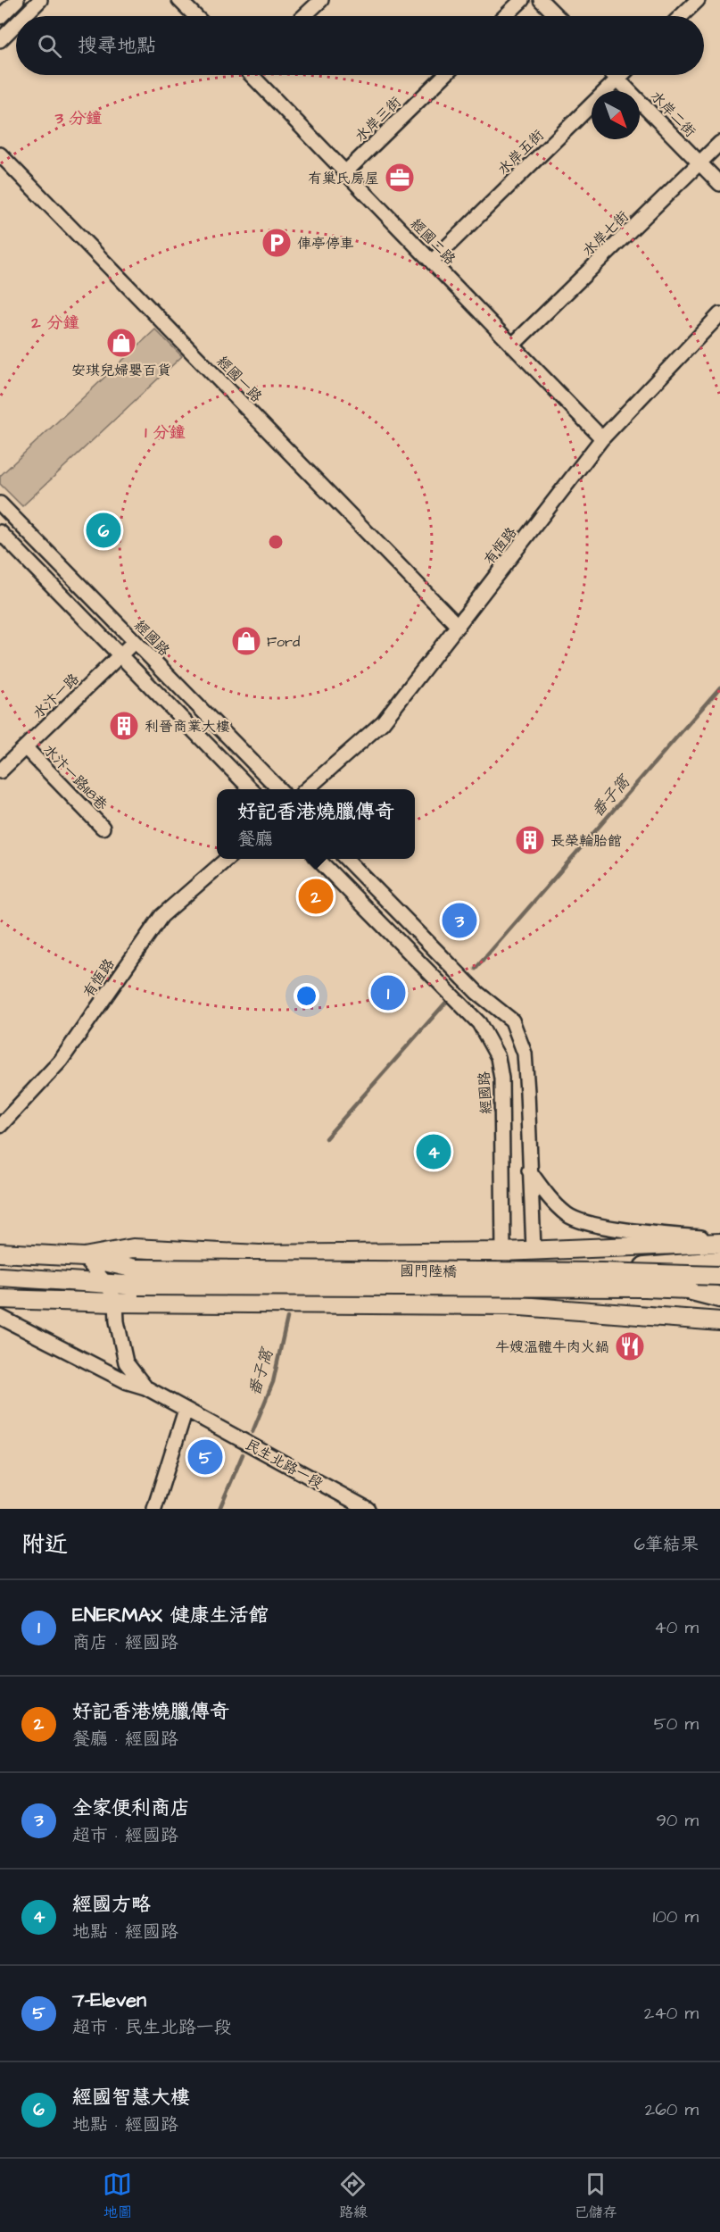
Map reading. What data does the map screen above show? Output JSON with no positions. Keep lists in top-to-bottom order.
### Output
{
  "streets": {
    "main road": ["國門陸橋"],
    "street": [
      "水岸二街",
      "水岸三街",
      "水岸五街",
      "水岸七街",
      "經國二路",
      "經國一路",
      "有恆路",
      "經國路",
      "水汴一路",
      "水汴一路118巷",
      "民生北路一段"
    ]
  },
  "crossings": [
    ["水岸二街", "水岸五街"],
    ["水岸二街", "水岸七街"],
    ["水岸三街", "經國二路"],
    ["水岸五街", "經國二路"],
    ["水岸七街", "經國二路"],
    ["經國二路", "有恆路"],
    ["經國一路", "有恆路"],
    ["經國路", "水汴一路"],
    ["水汴一路", "水汴一路118巷"]
  ],
  "water": ["番子窩"],
  "places": {
    "office": ["有巢氏房屋"],
    "parking": ["俥亭停車"],
    "shop": ["安琪兒婦嬰百貨", "Ford"],
    "building": ["利晉商業大樓", "長榮輪胎館"],
    "restaurant": ["牛嫂溫體牛肉火鍋"]
  },
  "north": "bottom right",
  "page": {
    "search": "搜尋地點",
    "pins": [
      "6",
      "2",
      "3",
      "1",
      "4",
      "5"
    ],
    "popup": ["好記香港燒臘傳奇", "餐廳"],
    "heading": ["附近", "6筆結果"],
    "list": [
      {
        "mark": "1",
        "name": "ENERMAX 健康生活館",
        "note": "商店 · 經國路",
        "value": "40 m"
      },
      {
        "mark": "2",
        "name": "好記香港燒臘傳奇",
        "note": "餐廳 · 經國路",
        "value": "50 m"
      },
      {
        "mark": "3",
        "name": "全家便利商店",
        "note": "超市 · 經國路",
        "value": "90 m"
      },
      {
        "mark": "4",
        "name": "經國方略",
        "note": "地點 · 經國路",
        "value": "100 m"
      },
      {
        "mark": "5",
        "name": "7-Eleven",
        "note": "超市 · 民生北路一段",
        "value": "240 m"
      },
      {
        "mark": "6",
        "name": "經國智慧大樓",
        "note": "地點 · 經國路",
        "value": "260 m"
      }
    ],
    "nav": ["地圖", "路線", "已儲存"]
  },
  "rings": ["3 分鐘", "2 分鐘", "1 分鐘"]
}
